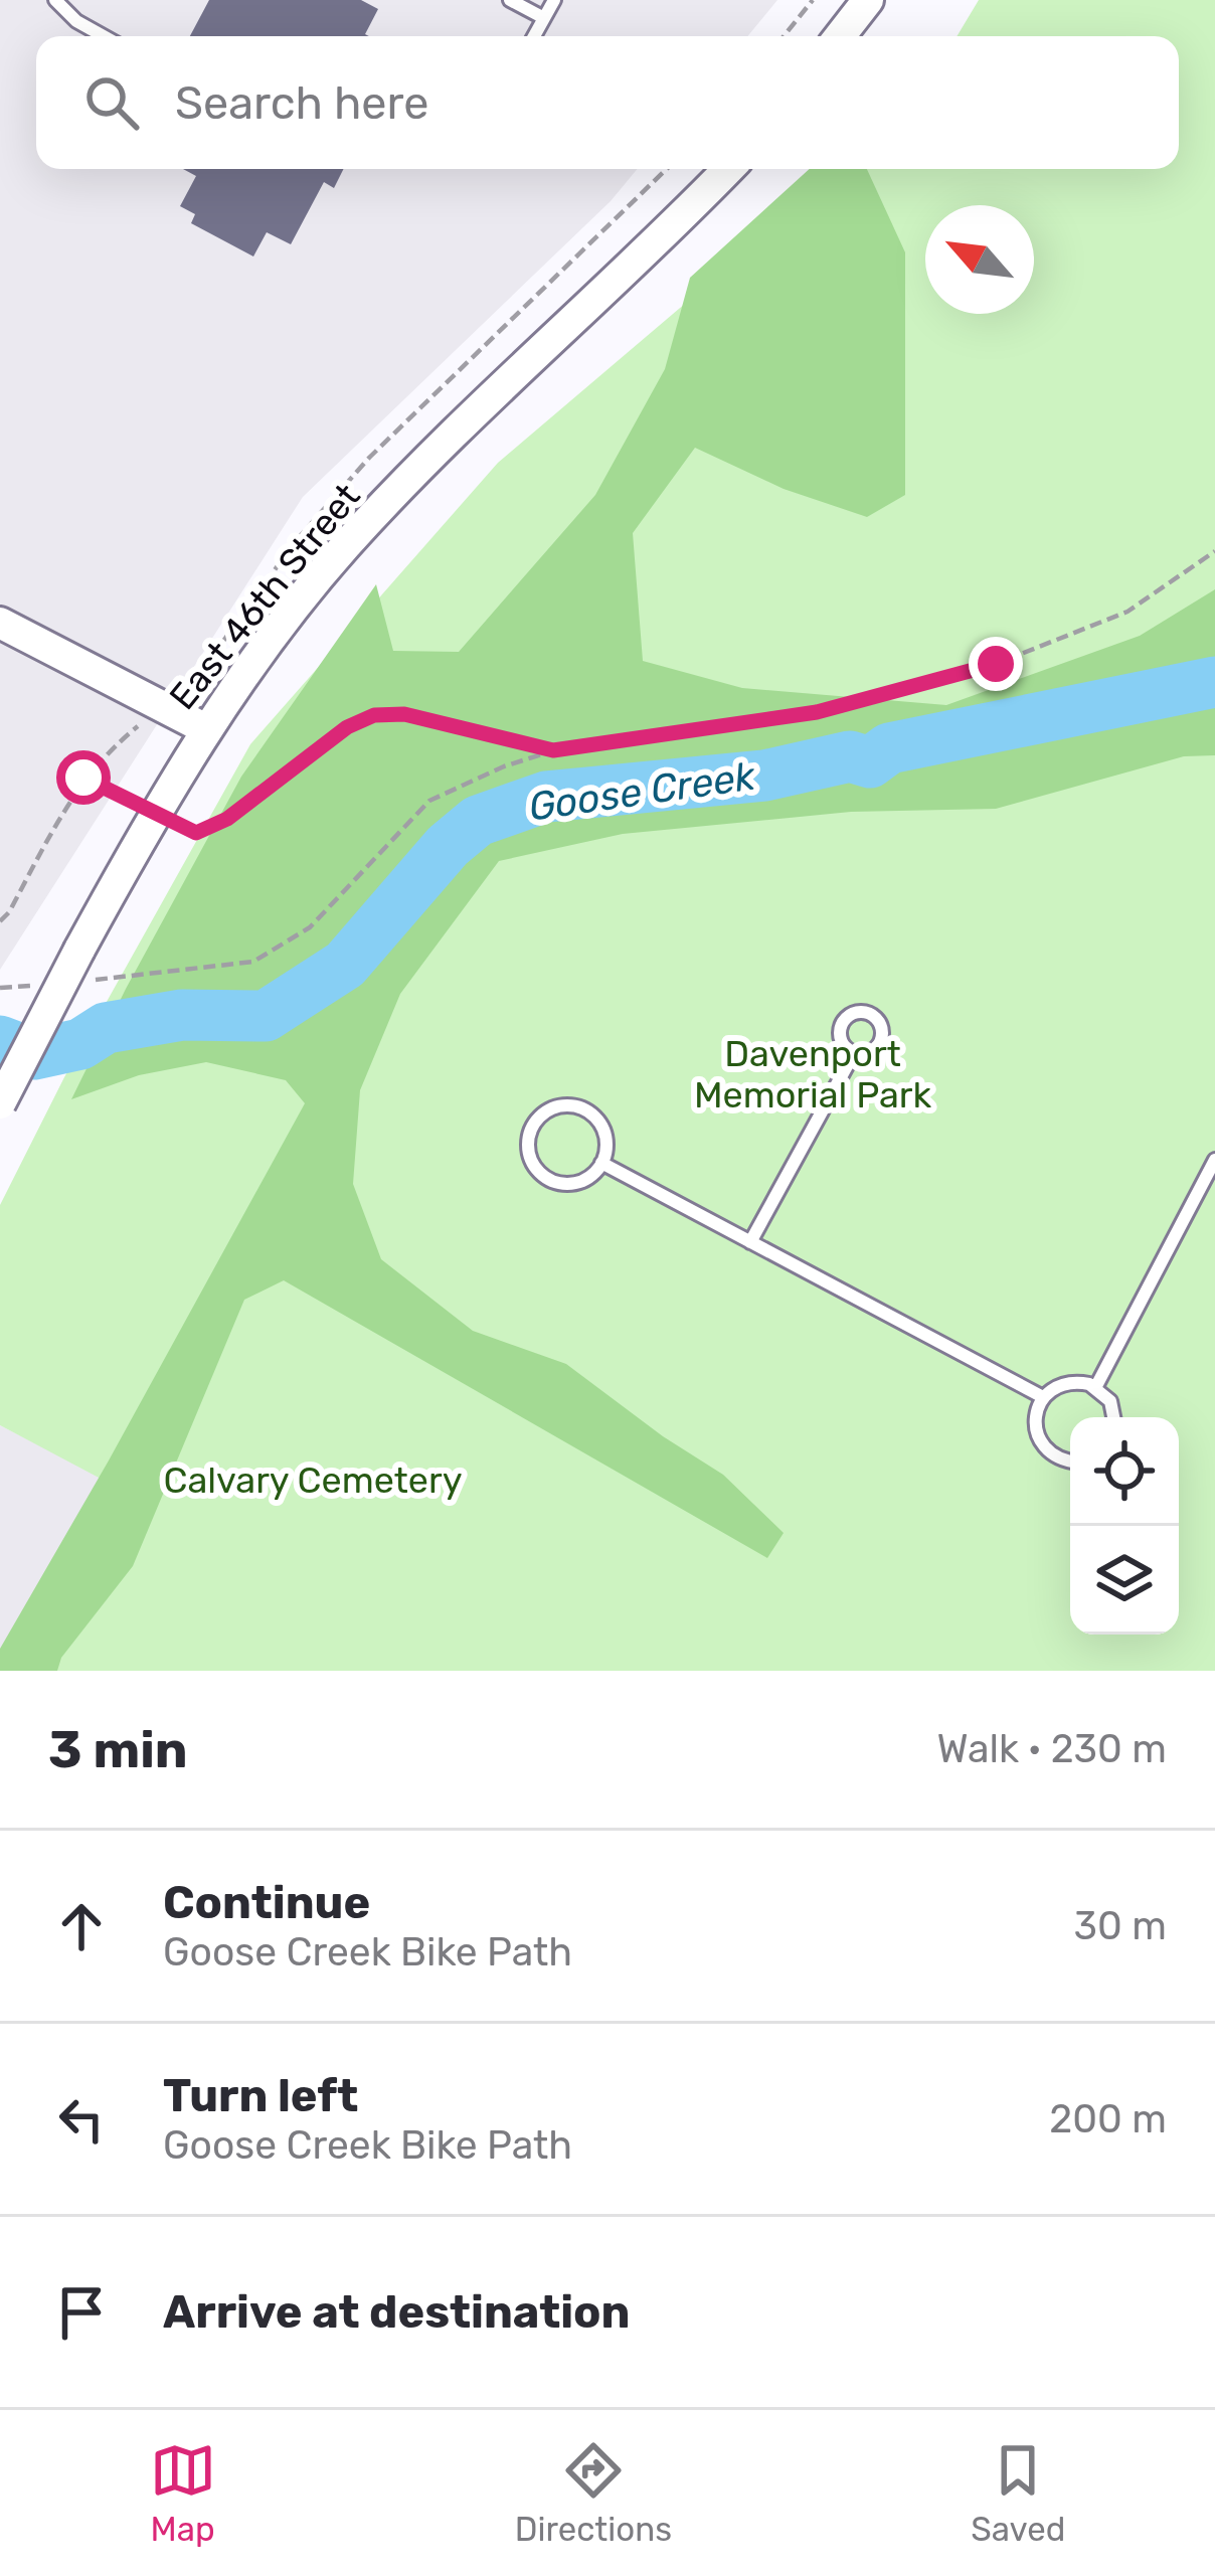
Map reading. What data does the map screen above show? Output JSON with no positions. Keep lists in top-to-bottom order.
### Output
{
  "streets": {
    "street": ["East 46th Street"]
  },
  "water": ["Goose Creek"],
  "parks": ["Davenport Memorial Park", "Calvary Cemetery"],
  "north": "top left",
  "page": {
    "search": "Search here",
    "heading": ["3 min", "Walk · 230 m"],
    "list": [
      ["Continue", "Goose Creek Bike Path", "30 m"],
      ["Turn left", "Goose Creek Bike Path", "200 m"],
      "Arrive at destination"
    ],
    "nav": ["Map", "Directions", "Saved"]
  }
}
